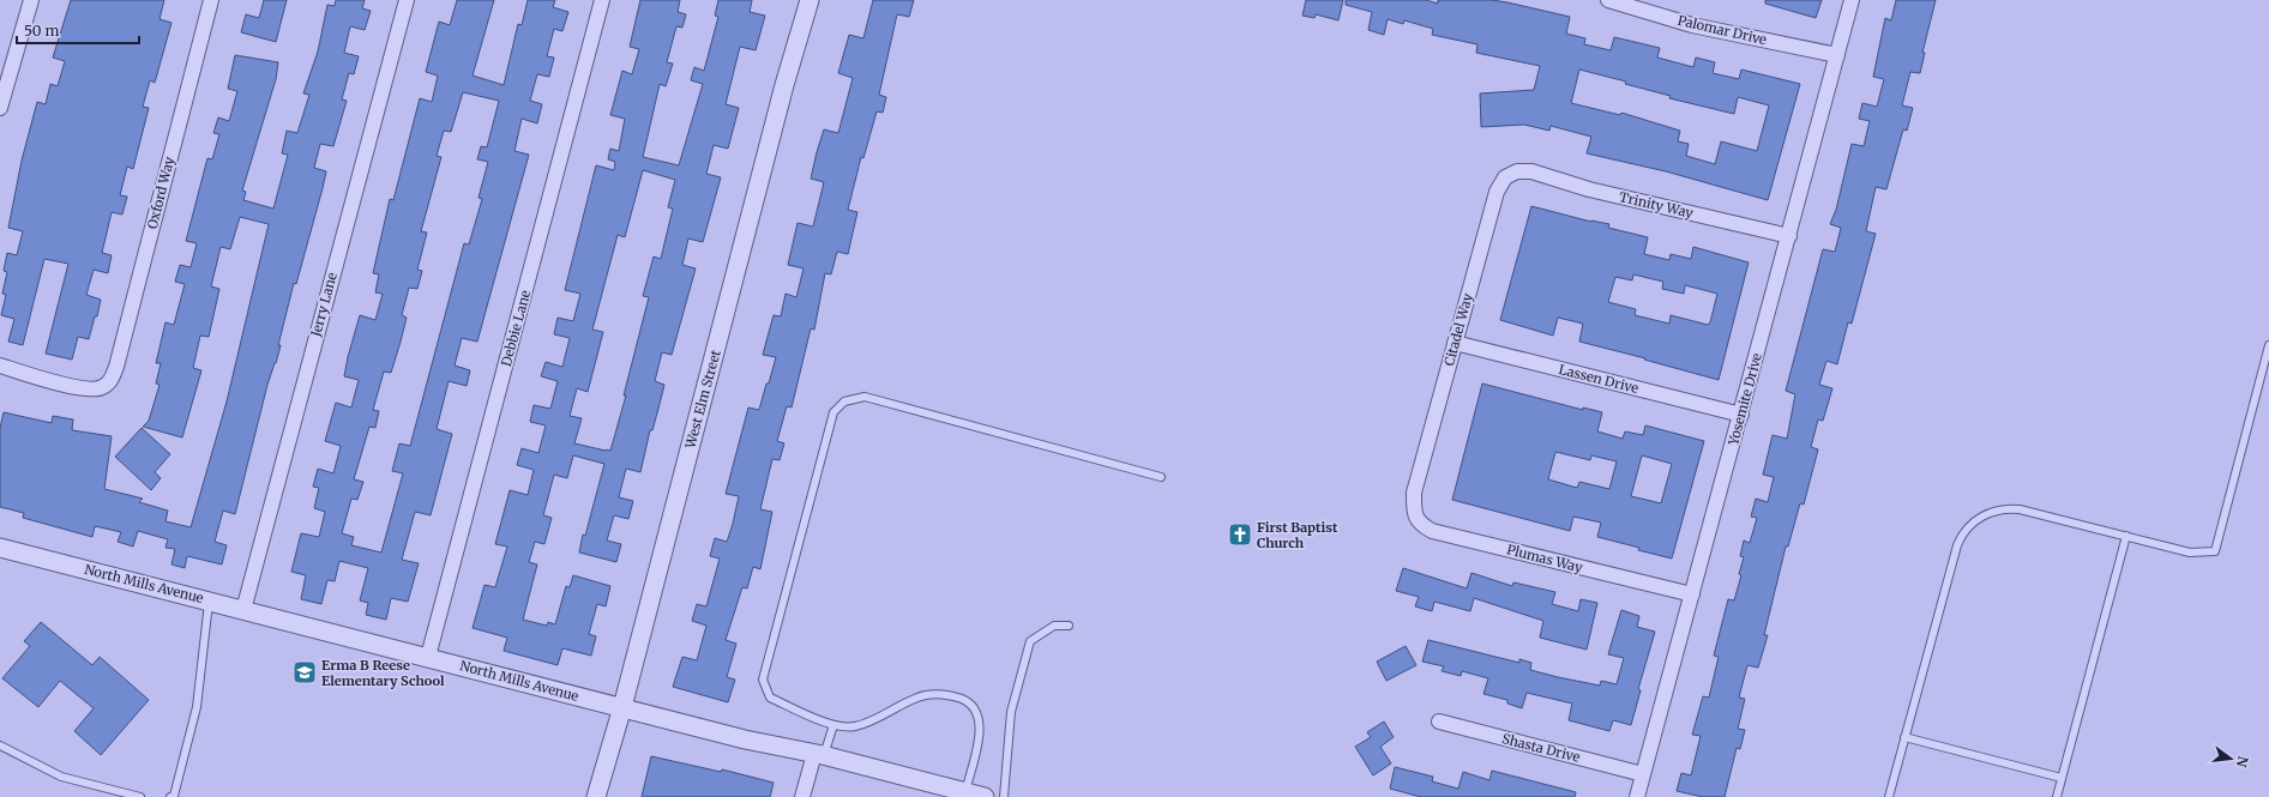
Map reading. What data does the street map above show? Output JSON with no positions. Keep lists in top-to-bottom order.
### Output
{
  "streets": {
    "street": [
      "Palomar Drive",
      "Oxford Way",
      "Trinity Way",
      "Jerry Lane",
      "Debbie Lane",
      "Citadel Way",
      "Lassen Drive",
      "West Elm Street",
      "Yosemite Drive",
      "Plumas Way",
      "North Mills Avenue",
      "Shasta Drive"
    ]
  },
  "crossings": [
    ["Palomar Drive", "Yosemite Drive"],
    ["Trinity Way", "Citadel Way"],
    ["Trinity Way", "Yosemite Drive"],
    ["Jerry Lane", "North Mills Avenue"],
    ["Debbie Lane", "North Mills Avenue"],
    ["Citadel Way", "Lassen Drive"],
    ["Citadel Way", "Plumas Way"],
    ["Lassen Drive", "Yosemite Drive"],
    ["West Elm Street", "North Mills Avenue"],
    ["Yosemite Drive", "Plumas Way"],
    ["Yosemite Drive", "Shasta Drive"]
  ],
  "places": {
    "church": ["First Baptist Church"],
    "school or university": ["Erma B Reese Elementary School"]
  },
  "scale_bar": "50 m",
  "north": "right"
}
